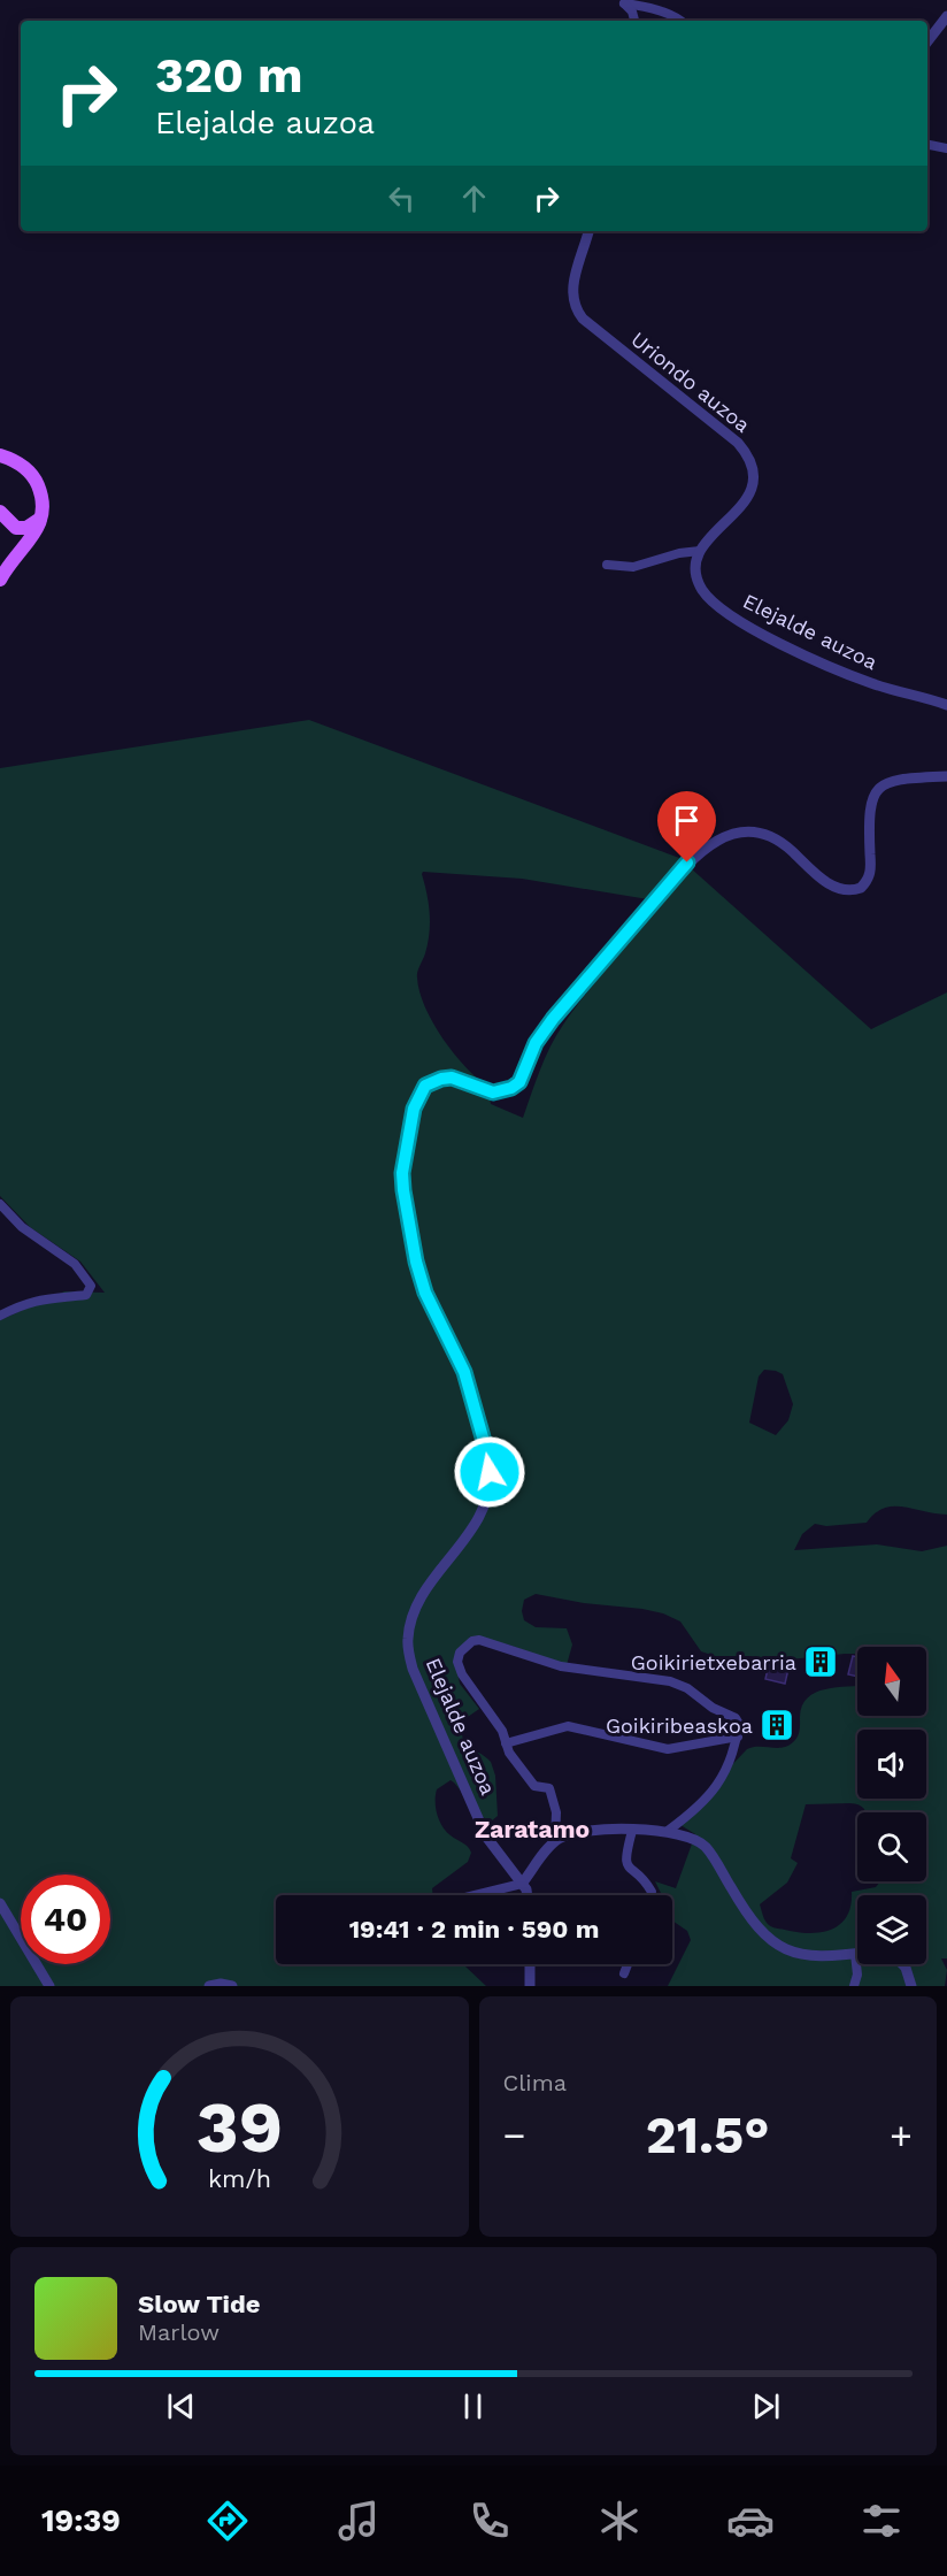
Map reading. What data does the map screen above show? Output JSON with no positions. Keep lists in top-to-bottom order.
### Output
{
  "streets": {
    "street": ["Uriondo auzoa", "Elejalde auzoa"]
  },
  "crossings": [
    ["Uriondo auzoa", "Elejalde auzoa"]
  ],
  "districts": ["Zaratamo"],
  "places": {
    "building": ["Goikirietxebarria", "Goikiribeaskoa"]
  },
  "north": "top",
  "page": {
    "turn": ["320 m", "Elejalde auzoa"],
    "limit": "40",
    "trip": "19:41 · 2 min · 590 m",
    "tile": "Clima",
    "heat": ["−", "21.5°", "+"],
    "song": ["Slow Tide", "Marlow"],
    "tabs": "19:39",
    "gauge": ["39", "km/h"]
  }
}
